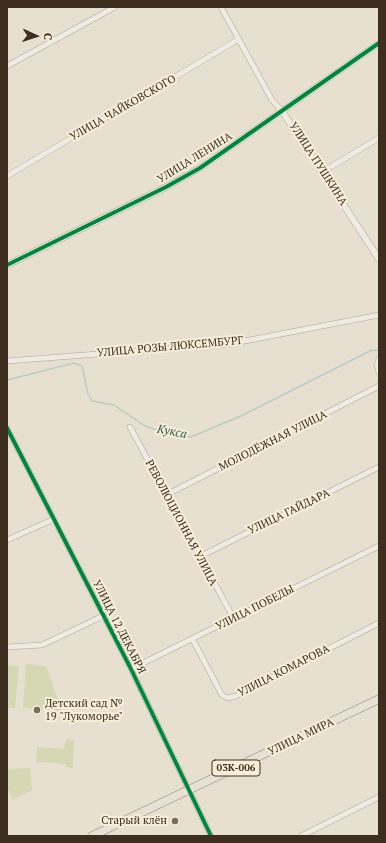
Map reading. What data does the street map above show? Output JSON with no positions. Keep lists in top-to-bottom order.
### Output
{
  "streets": {
    "main road": ["УЛИЦА МИРА", "03К-006"],
    "street": [
      "УЛИЦА ЧАЙКОВСКОГО",
      "УЛИЦА ЛЕНИНА",
      "УЛИЦА ПУШКИНА",
      "УЛИЦА РОЗЫ ЛЮКСЕМБУРГ",
      "МОЛОДЁЖНАЯ УЛИЦА",
      "УЛИЦА ГАЙДАРА",
      "РЕВОЛЮЦИОННАЯ УЛИЦА",
      "УЛИЦА ПОБЕДЫ",
      "УЛИЦА 12 ДЕКАБРЯ",
      "УЛИЦА КОМАРОВА"
    ]
  },
  "crossings": [
    ["УЛИЦА ЧАЙКОВСКОГО", "УЛИЦА ПУШКИНА"],
    ["УЛИЦА ЛЕНИНА", "УЛИЦА ПУШКИНА"],
    ["МОЛОДЁЖНАЯ УЛИЦА", "РЕВОЛЮЦИОННАЯ УЛИЦА"],
    ["УЛИЦА ГАЙДАРА", "РЕВОЛЮЦИОННАЯ УЛИЦА"],
    ["РЕВОЛЮЦИОННАЯ УЛИЦА", "УЛИЦА ПОБЕДЫ"],
    ["УЛИЦА ПОБЕДЫ", "УЛИЦА 12 ДЕКАБРЯ"],
    ["УЛИЦА ПОБЕДЫ", "УЛИЦА КОМАРОВА"],
    ["УЛИЦА 12 ДЕКАБРЯ", "УЛИЦА МИРА"]
  ],
  "water": ["Кукса"],
  "places": ["Детский сад № 19 \"Лукоморье\"", "Старый клён"],
  "north": "right"
}
